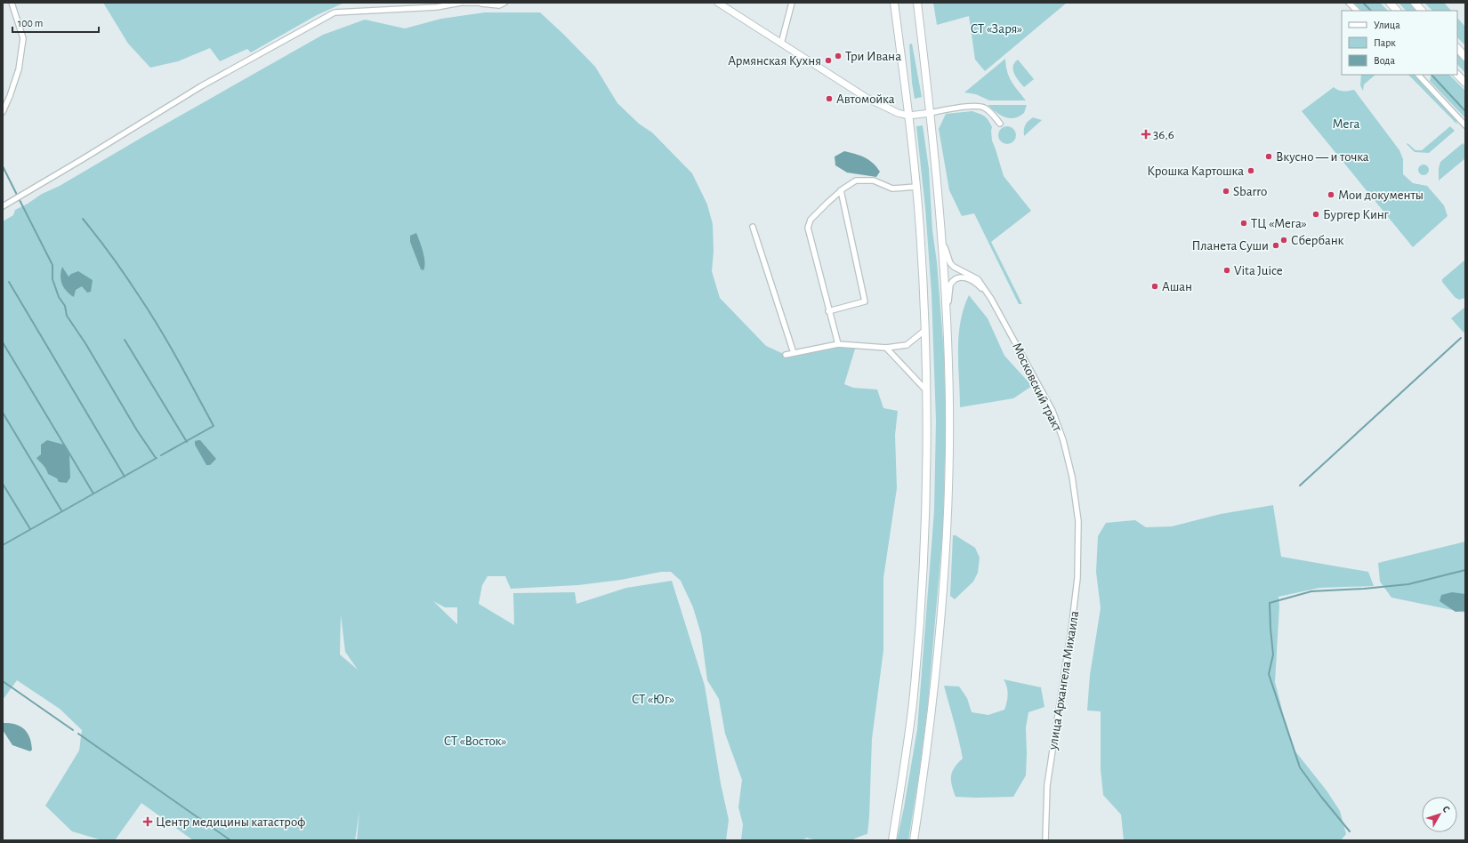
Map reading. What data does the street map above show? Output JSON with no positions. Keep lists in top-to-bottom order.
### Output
{
  "streets": {
    "street": ["Московский тракт", "улица Архангела Михаила"]
  },
  "crossings": [
    ["Московский тракт", "улица Архангела Михаила"]
  ],
  "parks": [
    "СТ «Заря»",
    "Мега",
    "СТ «Юг»",
    "СТ «Восток»"
  ],
  "places": {
    "other": [
      "Три Ивана",
      "Армянская Кухня",
      "Автомойка",
      "Вкусно — и точка",
      "Крошка Картошка",
      "Sbarro",
      "Мои документы",
      "Бургер Кинг",
      "ТЦ «Мега»",
      "Сбербанк",
      "Планета Суши",
      "Vita Juice",
      "Ашан"
    ],
    "health": ["36,6", "Центр медицины катастроф"]
  },
  "legend": ["Улица", "Парк", "Вода"],
  "scale_bar": "100 m",
  "north": "top right"
}
